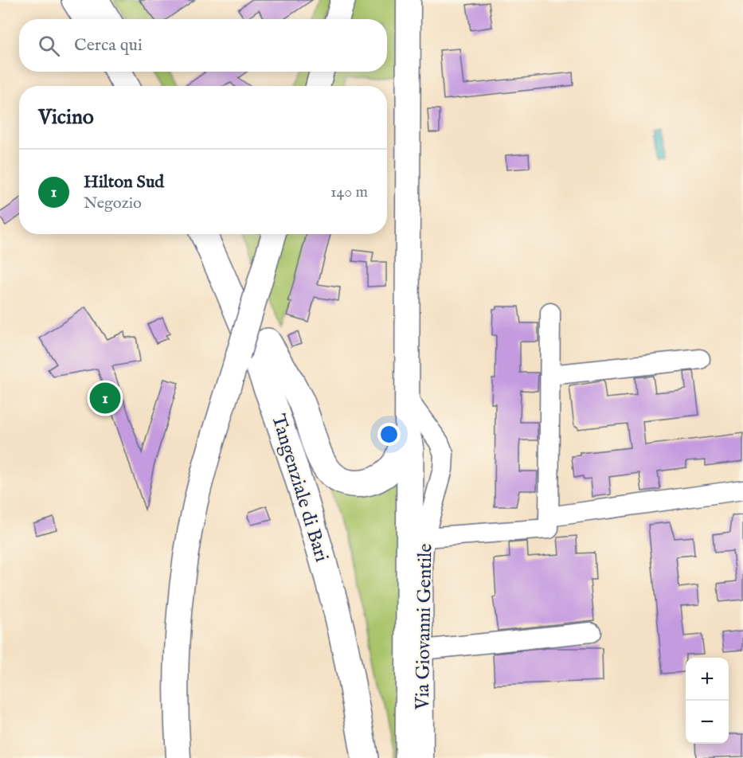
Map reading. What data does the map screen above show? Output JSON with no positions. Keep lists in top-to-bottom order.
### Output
{
  "streets": {
    "highway": ["Tangenziale di Bari"],
    "street": ["Via Giovanni Gentile"]
  },
  "page": {
    "search": "Cerca qui",
    "heading": "Vicino",
    "list": [
      {
        "mark": "1",
        "name": "Hilton Sud",
        "note": "Negozio",
        "value": "140 m"
      }
    ],
    "pins": "1",
    "map_buttons": ["+", "−"]
  }
}
